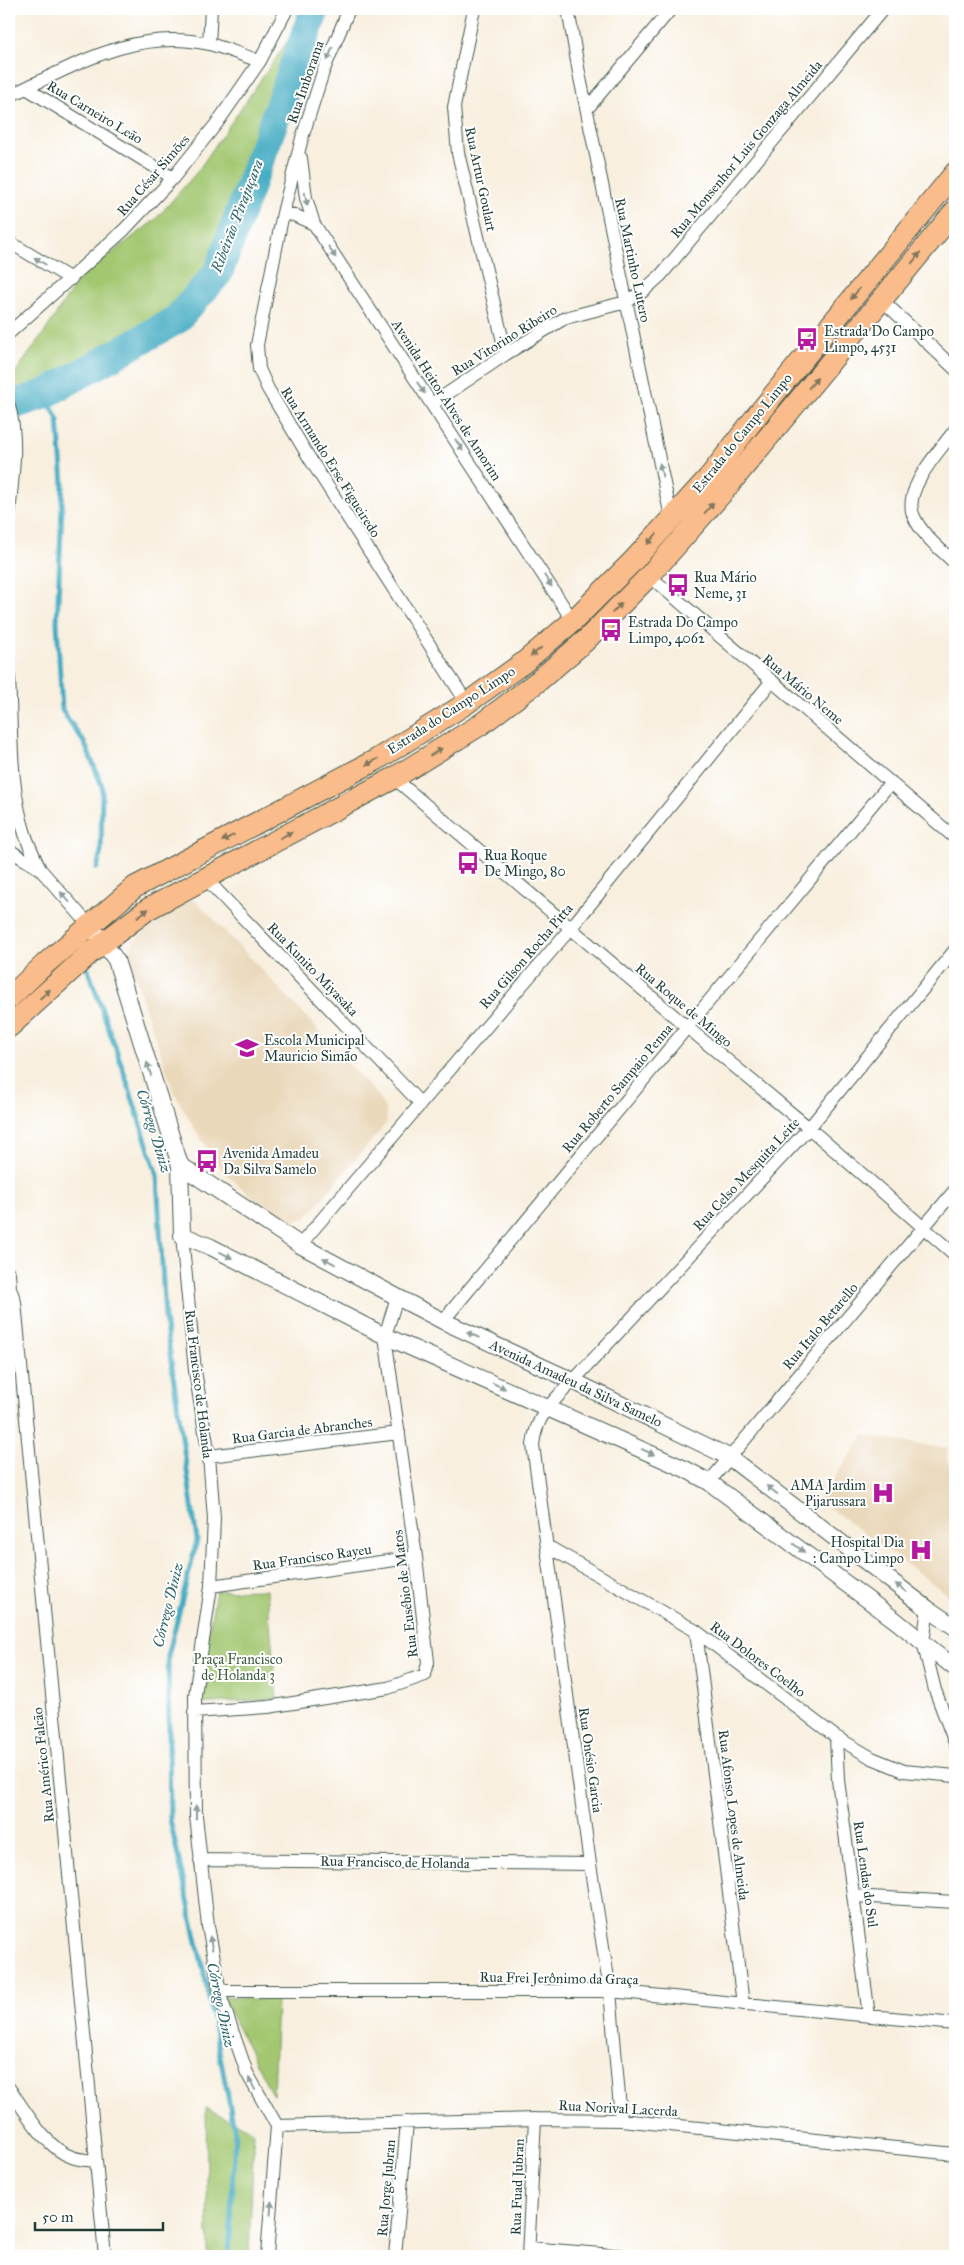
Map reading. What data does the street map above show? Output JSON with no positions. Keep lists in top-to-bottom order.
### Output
{
  "streets": {
    "main road": ["Estrada do Campo Limpo"],
    "street": [
      "Rua Imborama",
      "Rua Carneiro Leão",
      "Rua Monsenhor Luis Gonzaga Almeida",
      "Rua César Simões",
      "Rua Artur Goulart",
      "Rua Martinho Lutero",
      "Rua Vitorino Ribeiro",
      "Avenida Heitor Alves de Amorim",
      "Rua Armando Erse Figueiredo",
      "Rua Mário Neme",
      "Rua Gilson Rocha Pitta",
      "Rua Kunito Miyasaka",
      "Rua Roque de Mingo",
      "Rua Roberto Sampaio Penna",
      "Rua Celso Mesquita Leite",
      "Rua Italo Betarello",
      "Avenida Amadeu da Silva Samelo",
      "Rua Francisco de Holanda",
      "Rua Garcia de Abranches",
      "Rua Francisco Rayeu",
      "Rua Eusébio de Matos",
      "Rua Dolores Coelho",
      "Rua Onésio Garcia",
      "Rua Américo Falcão",
      "Rua Afonso Lopes de Almeida",
      "Rua Lendas do Sul",
      "Rua Frei Jerônimo da Graça",
      "Rua Norival Lacerda",
      "Rua Fuad Jubran",
      "Rua Jorge Jubran"
    ]
  },
  "crossings": [
    ["Rua Imborama", "Avenida Heitor Alves de Amorim"],
    ["Rua Imborama", "Rua Armando Erse Figueiredo"],
    ["Rua Carneiro Leão", "Rua César Simões"],
    ["Rua Monsenhor Luis Gonzaga Almeida", "Rua Martinho Lutero"],
    ["Rua Monsenhor Luis Gonzaga Almeida", "Rua Vitorino Ribeiro"],
    ["Rua Artur Goulart", "Rua Vitorino Ribeiro"],
    ["Rua Martinho Lutero", "Rua Vitorino Ribeiro"],
    ["Rua Martinho Lutero", "Estrada do Campo Limpo"],
    ["Rua Vitorino Ribeiro", "Avenida Heitor Alves de Amorim"],
    ["Avenida Heitor Alves de Amorim", "Estrada do Campo Limpo"],
    ["Estrada do Campo Limpo", "Rua Armando Erse Figueiredo"],
    ["Estrada do Campo Limpo", "Rua Mário Neme"],
    ["Estrada do Campo Limpo", "Rua Kunito Miyasaka"],
    ["Estrada do Campo Limpo", "Rua Roque de Mingo"],
    ["Estrada do Campo Limpo", "Rua Francisco de Holanda"],
    ["Rua Mário Neme", "Rua Gilson Rocha Pitta"],
    ["Rua Mário Neme", "Rua Roberto Sampaio Penna"],
    ["Rua Gilson Rocha Pitta", "Rua Kunito Miyasaka"],
    ["Rua Gilson Rocha Pitta", "Rua Roque de Mingo"],
    ["Rua Gilson Rocha Pitta", "Avenida Amadeu da Silva Samelo"],
    ["Rua Roque de Mingo", "Rua Roberto Sampaio Penna"],
    ["Rua Roque de Mingo", "Rua Celso Mesquita Leite"],
    ["Rua Roque de Mingo", "Rua Italo Betarello"],
    ["Rua Roberto Sampaio Penna", "Avenida Amadeu da Silva Samelo"],
    ["Rua Celso Mesquita Leite", "Avenida Amadeu da Silva Samelo"],
    ["Rua Celso Mesquita Leite", "Rua Onésio Garcia"],
    ["Rua Italo Betarello", "Avenida Amadeu da Silva Samelo"],
    ["Avenida Amadeu da Silva Samelo", "Rua Francisco de Holanda"],
    ["Rua Francisco de Holanda", "Rua Garcia de Abranches"],
    ["Rua Francisco de Holanda", "Rua Francisco Rayeu"],
    ["Rua Francisco de Holanda", "Rua Eusébio de Matos"],
    ["Rua Francisco de Holanda", "Rua Onésio Garcia"],
    ["Rua Francisco de Holanda", "Rua Frei Jerônimo da Graça"],
    ["Rua Francisco de Holanda", "Rua Norival Lacerda"],
    ["Rua Garcia de Abranches", "Rua Eusébio de Matos"],
    ["Rua Francisco Rayeu", "Rua Eusébio de Matos"],
    ["Rua Dolores Coelho", "Rua Onésio Garcia"],
    ["Rua Dolores Coelho", "Rua Afonso Lopes de Almeida"],
    ["Rua Dolores Coelho", "Rua Lendas do Sul"],
    ["Rua Onésio Garcia", "Rua Frei Jerônimo da Graça"],
    ["Rua Onésio Garcia", "Rua Norival Lacerda"],
    ["Rua Afonso Lopes de Almeida", "Rua Frei Jerônimo da Graça"],
    ["Rua Lendas do Sul", "Rua Frei Jerônimo da Graça"],
    ["Rua Norival Lacerda", "Rua Fuad Jubran"],
    ["Rua Norival Lacerda", "Rua Jorge Jubran"]
  ],
  "one_way": ["Rua Martinho Lutero", "Avenida Heitor Alves de Amorim", "Rua Francisco de Holanda"],
  "water": ["Ribeirão Pirajuçara", "Córrego Diniz"],
  "parks": ["Praça Francisco de Holanda 3"],
  "places": {
    "bus stop": [
      "Estrada Do Campo Limpo, 4531",
      "Rua Mário Neme, 31",
      "Estrada Do Campo Limpo, 4062",
      "Rua Roque De Mingo, 80",
      "Avenida Amadeu Da Silva Samelo"
    ],
    "school or university": ["Escola Municipal Mauricio Simão"],
    "hospital": ["AMA Jardim Pijarussara", "Hospital Dia : Campo Limpo"]
  },
  "scale_bar": "50 m"
}
